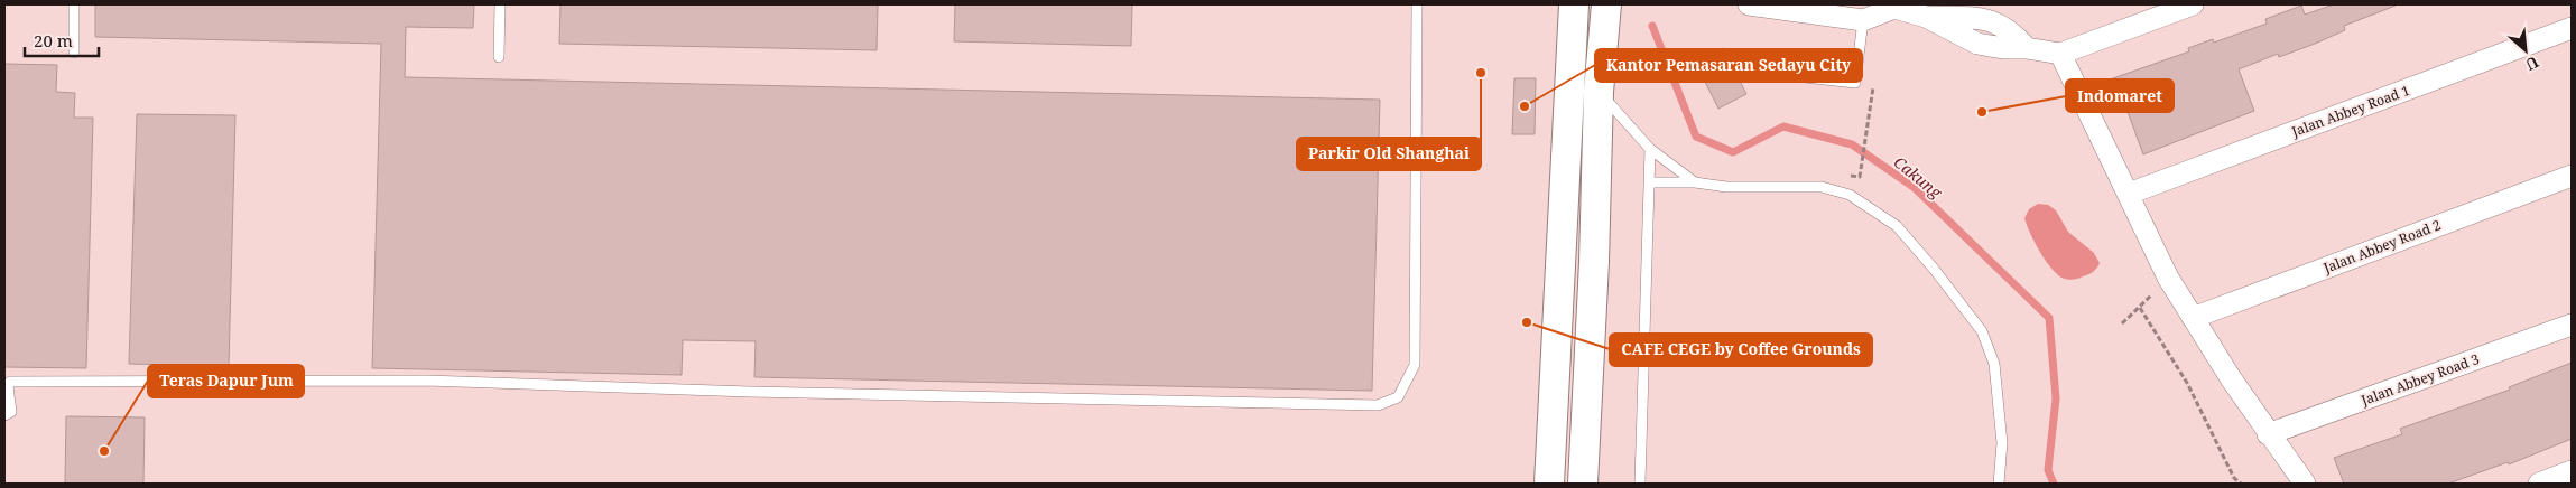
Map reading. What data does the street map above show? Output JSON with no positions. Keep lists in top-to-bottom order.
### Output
{
  "streets": {
    "street": ["Jalan Abbey Road 1", "Jalan Abbey Road 2", "Jalan Abbey Road 3"]
  },
  "water": ["Cakung"],
  "places": [
    "Parkir Old Shanghai",
    "Kantor Pemasaran Sedayu City",
    "Indomaret",
    "CAFE CEGE by Coffee Grounds",
    "Teras Dapur Jum"
  ],
  "scale_bar": "20 m",
  "north": "bottom right"
}
